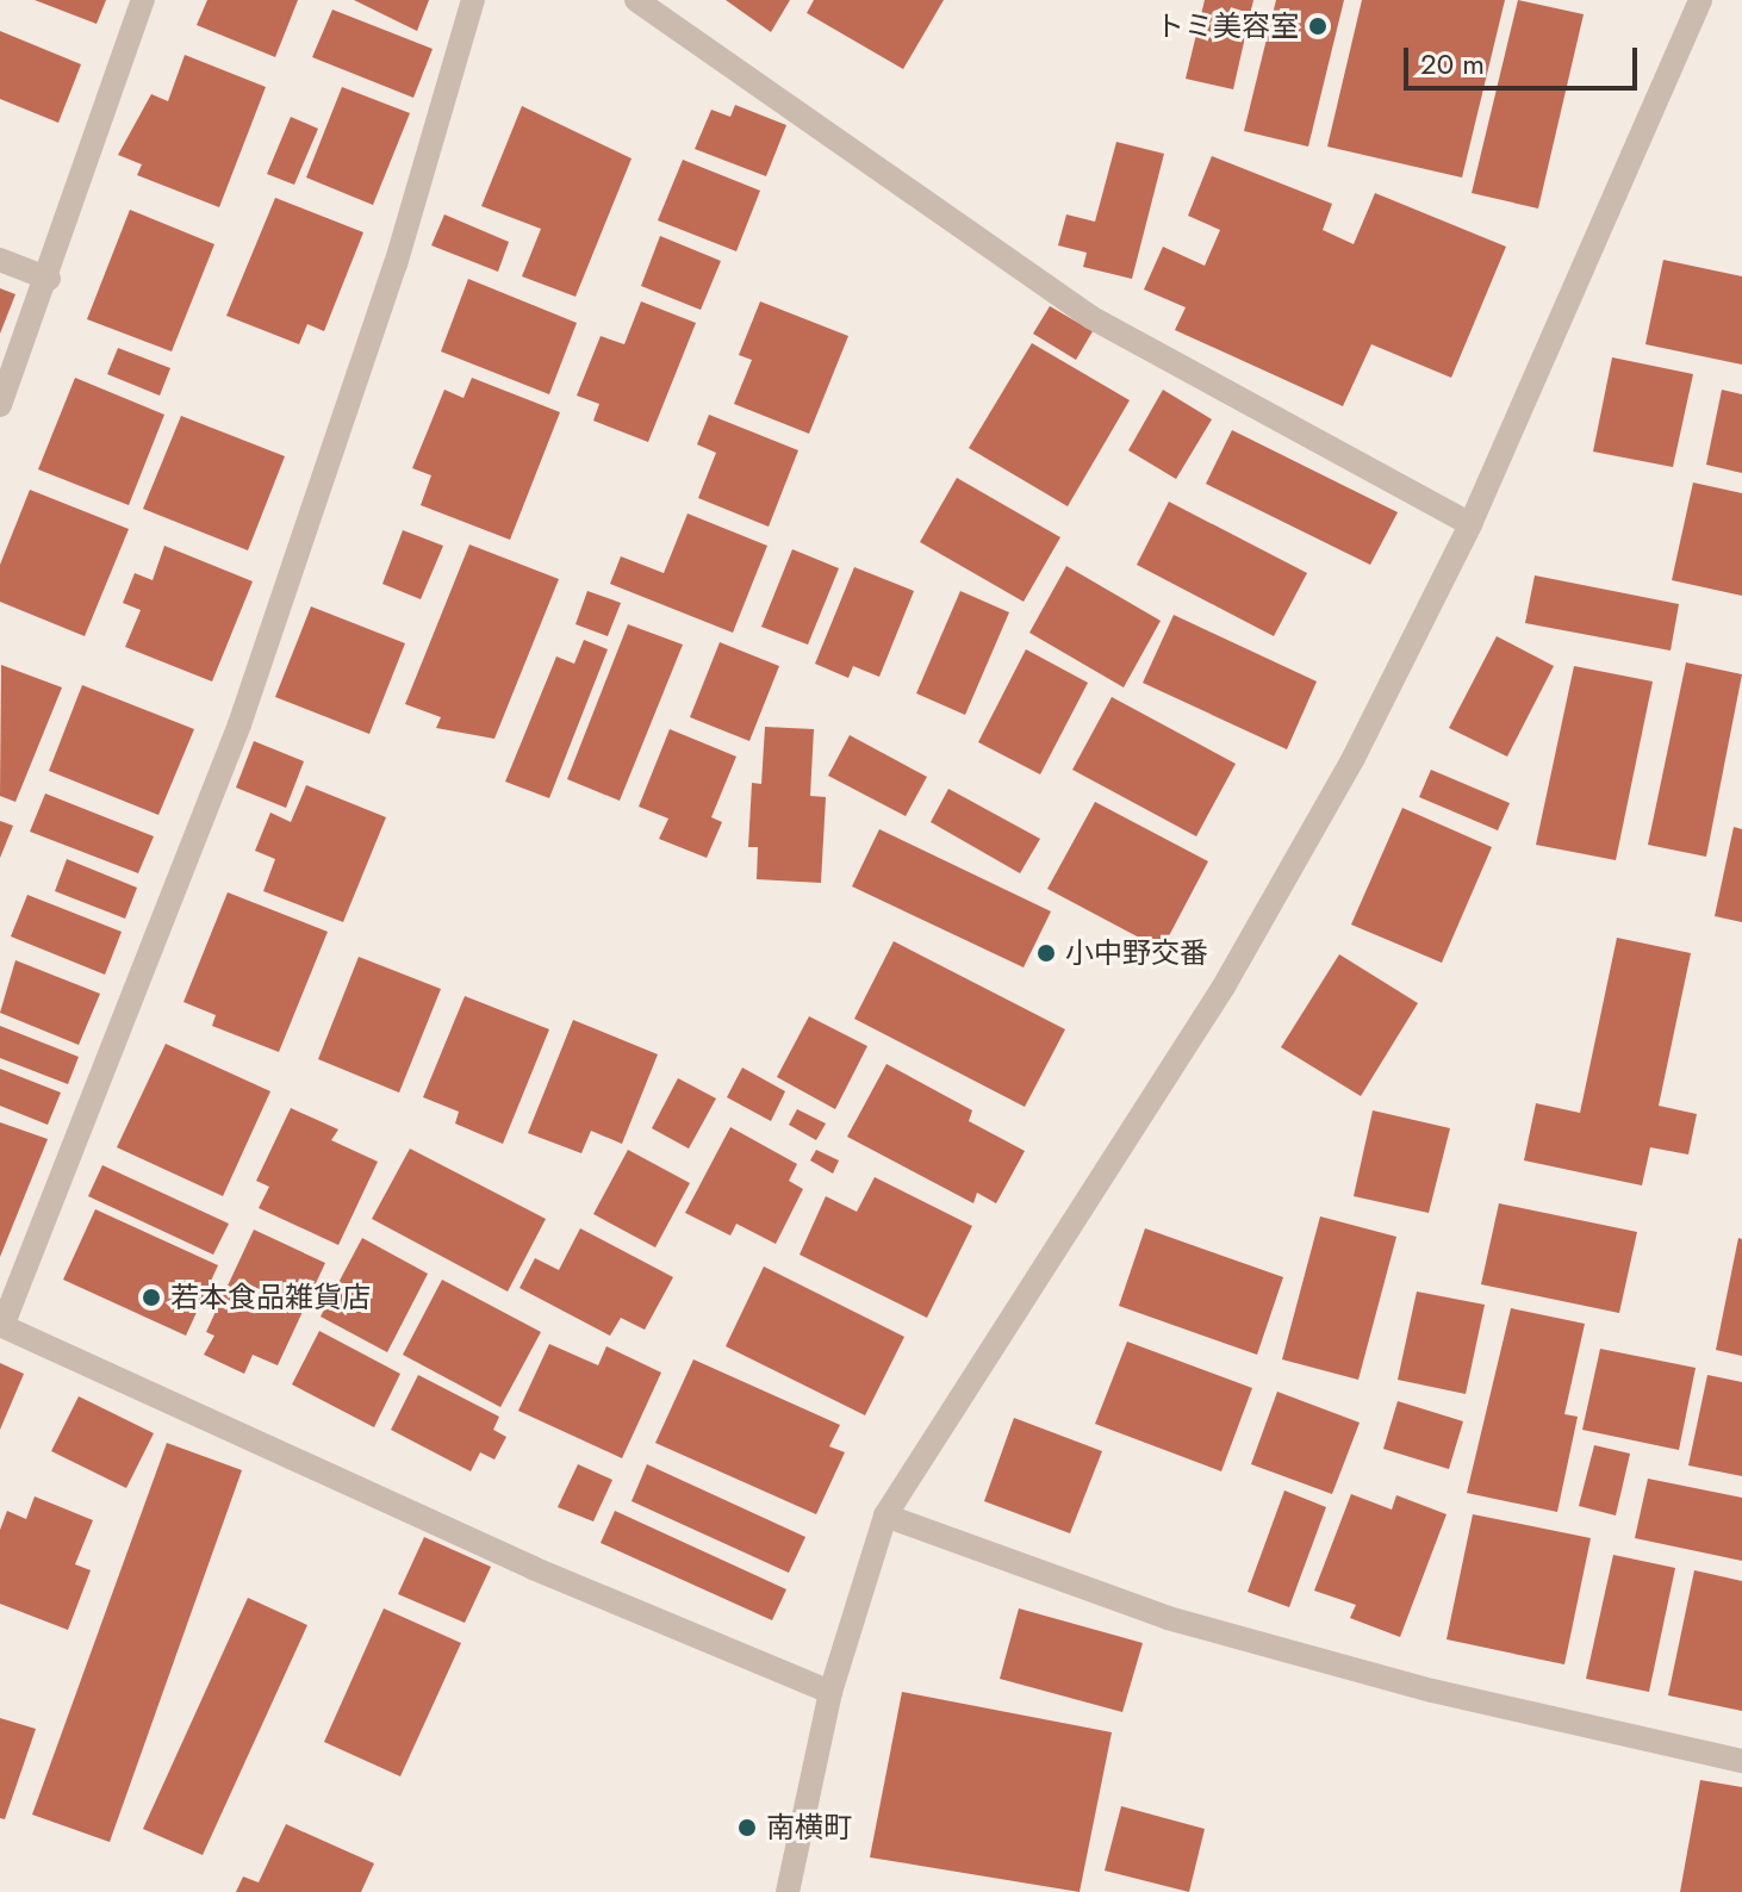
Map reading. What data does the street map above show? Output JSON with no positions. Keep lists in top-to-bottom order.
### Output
{
  "places": [
    "トミ美容室",
    "小中野交番",
    "若本食品雑貨店",
    "南横町"
  ],
  "scale_bar": "20 m"
}
